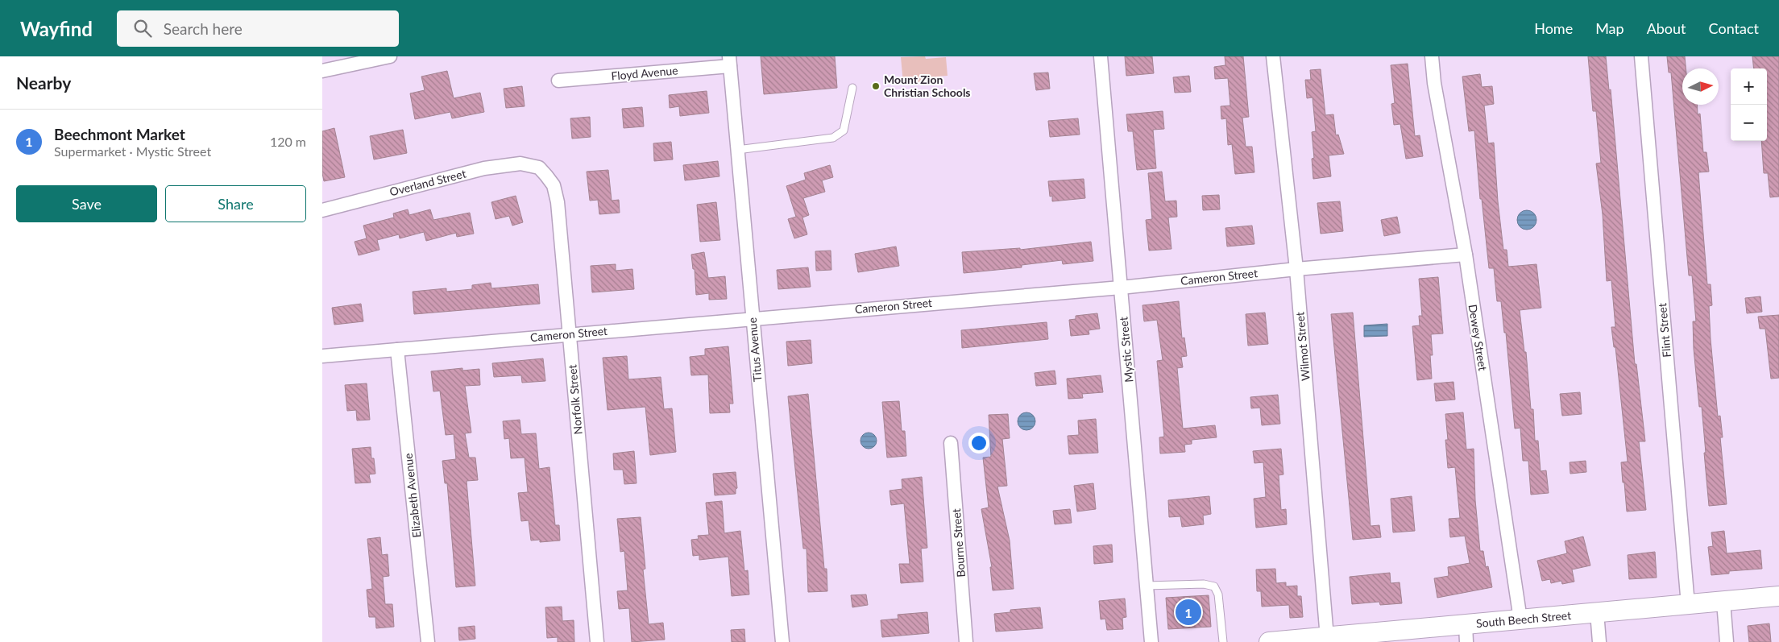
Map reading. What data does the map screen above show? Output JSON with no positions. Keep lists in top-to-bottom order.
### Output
{
  "streets": {
    "street": [
      "Floyd Avenue",
      "Overland Street",
      "Cameron Street",
      "Flint Street",
      "Dewey Street",
      "Wilmot Street",
      "Titus Avenue",
      "Mystic Street",
      "Norfolk Street",
      "Elizabeth Avenue",
      "Bourne Street",
      "South Beech Street"
    ]
  },
  "crossings": [
    ["Floyd Avenue", "Titus Avenue"],
    ["Overland Street", "Norfolk Street"],
    ["Cameron Street", "Dewey Street"],
    ["Cameron Street", "Wilmot Street"],
    ["Cameron Street", "Titus Avenue"],
    ["Cameron Street", "Mystic Street"],
    ["Cameron Street", "Norfolk Street"],
    ["Cameron Street", "Elizabeth Avenue"],
    ["Flint Street", "South Beech Street"],
    ["Dewey Street", "South Beech Street"],
    ["Wilmot Street", "South Beech Street"]
  ],
  "places": ["Mount Zion Christian Schools"],
  "north": "right",
  "page": {
    "header": "Wayfind",
    "search": "Search here",
    "nav": [
      "Home",
      "Map",
      "About",
      "Contact"
    ],
    "heading": "Nearby",
    "map_buttons": ["+", "−"],
    "list": [
      {
        "mark": "1",
        "name": "Beechmont Market",
        "note": "Supermarket · Mystic Street",
        "value": "120 m"
      }
    ],
    "buttons": ["Save", "Share"],
    "pins": "1"
  }
}
